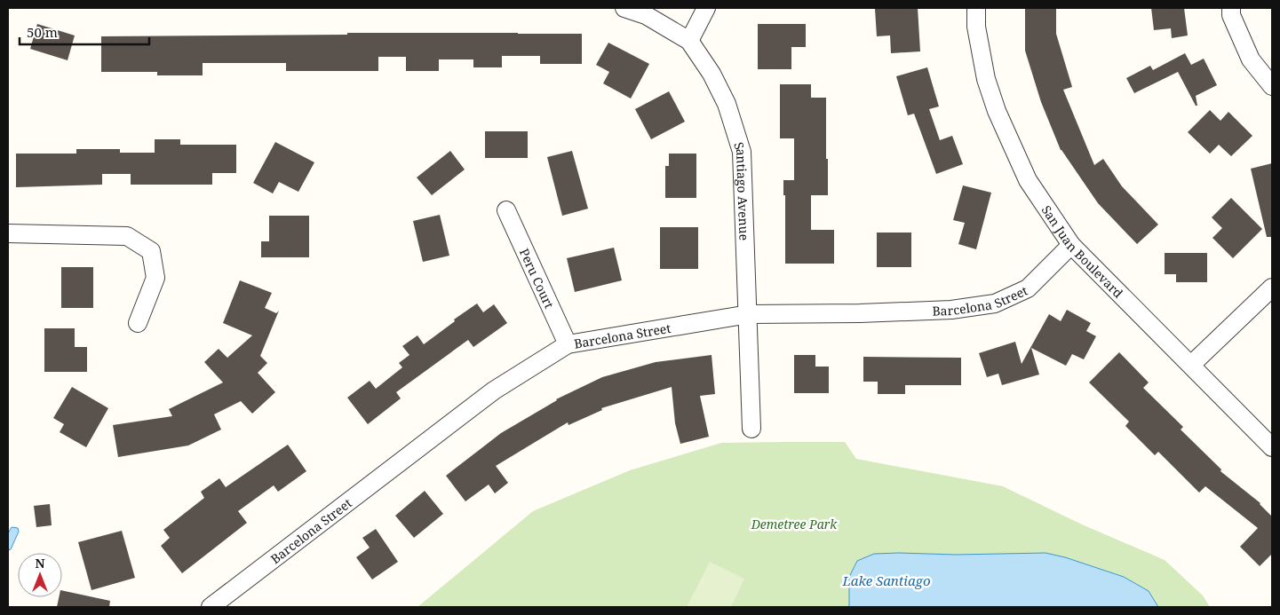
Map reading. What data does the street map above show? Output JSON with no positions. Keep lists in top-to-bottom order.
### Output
{
  "streets": {
    "street": [
      "Santiago Avenue",
      "San Juan Boulevard",
      "Peru Court",
      "Barcelona Street"
    ]
  },
  "crossings": [
    ["Santiago Avenue", "Barcelona Street"],
    ["San Juan Boulevard", "Barcelona Street"],
    ["Peru Court", "Barcelona Street"]
  ],
  "water": ["Lake Santiago"],
  "parks": ["Demetree Park"],
  "scale_bar": "50 m",
  "north": "top"
}
